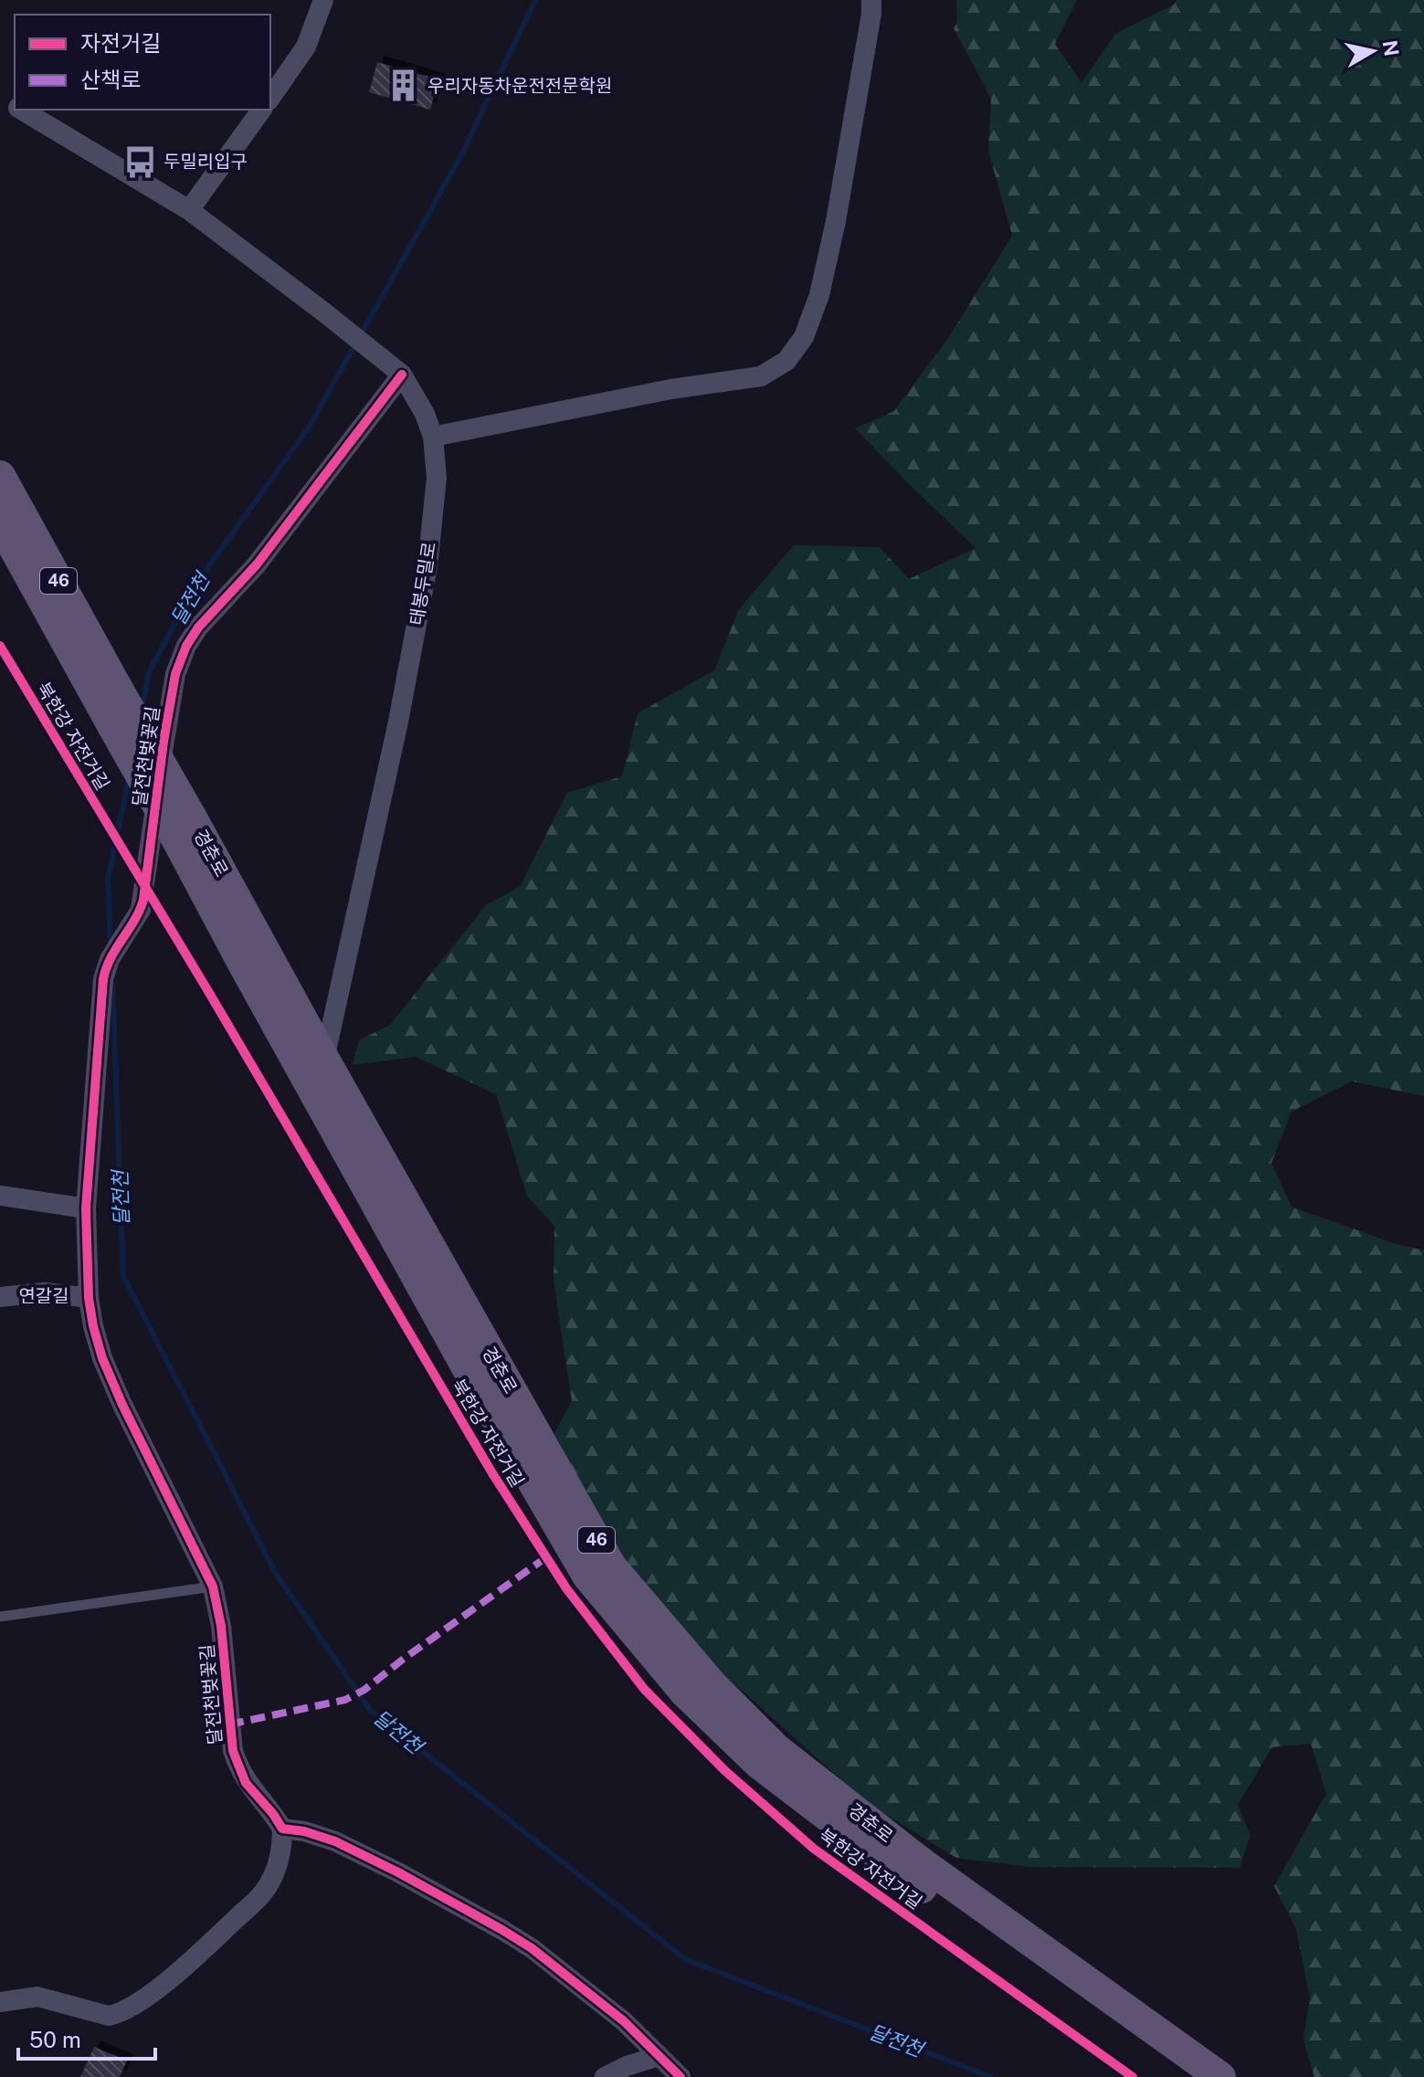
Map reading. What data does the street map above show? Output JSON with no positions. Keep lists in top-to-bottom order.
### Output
{
  "streets": {
    "main road": ["46", "경춘로"],
    "street": ["태봉두밀로", "달전천벚꽃길", "연갈길"],
    "cycle path": ["북한강 자전거길"]
  },
  "crossings": [
    ["태봉두밀로", "달전천벚꽃길"],
    ["태봉두밀로", "경춘로"],
    ["달전천벚꽃길", "연갈길"]
  ],
  "water": ["달전천"],
  "places": {
    "building": ["우리자동차운전전문학원"],
    "bus stop": ["두밀리입구"]
  },
  "legend": ["자전거길", "산책로"],
  "scale_bar": "50 m",
  "north": "right"
}
